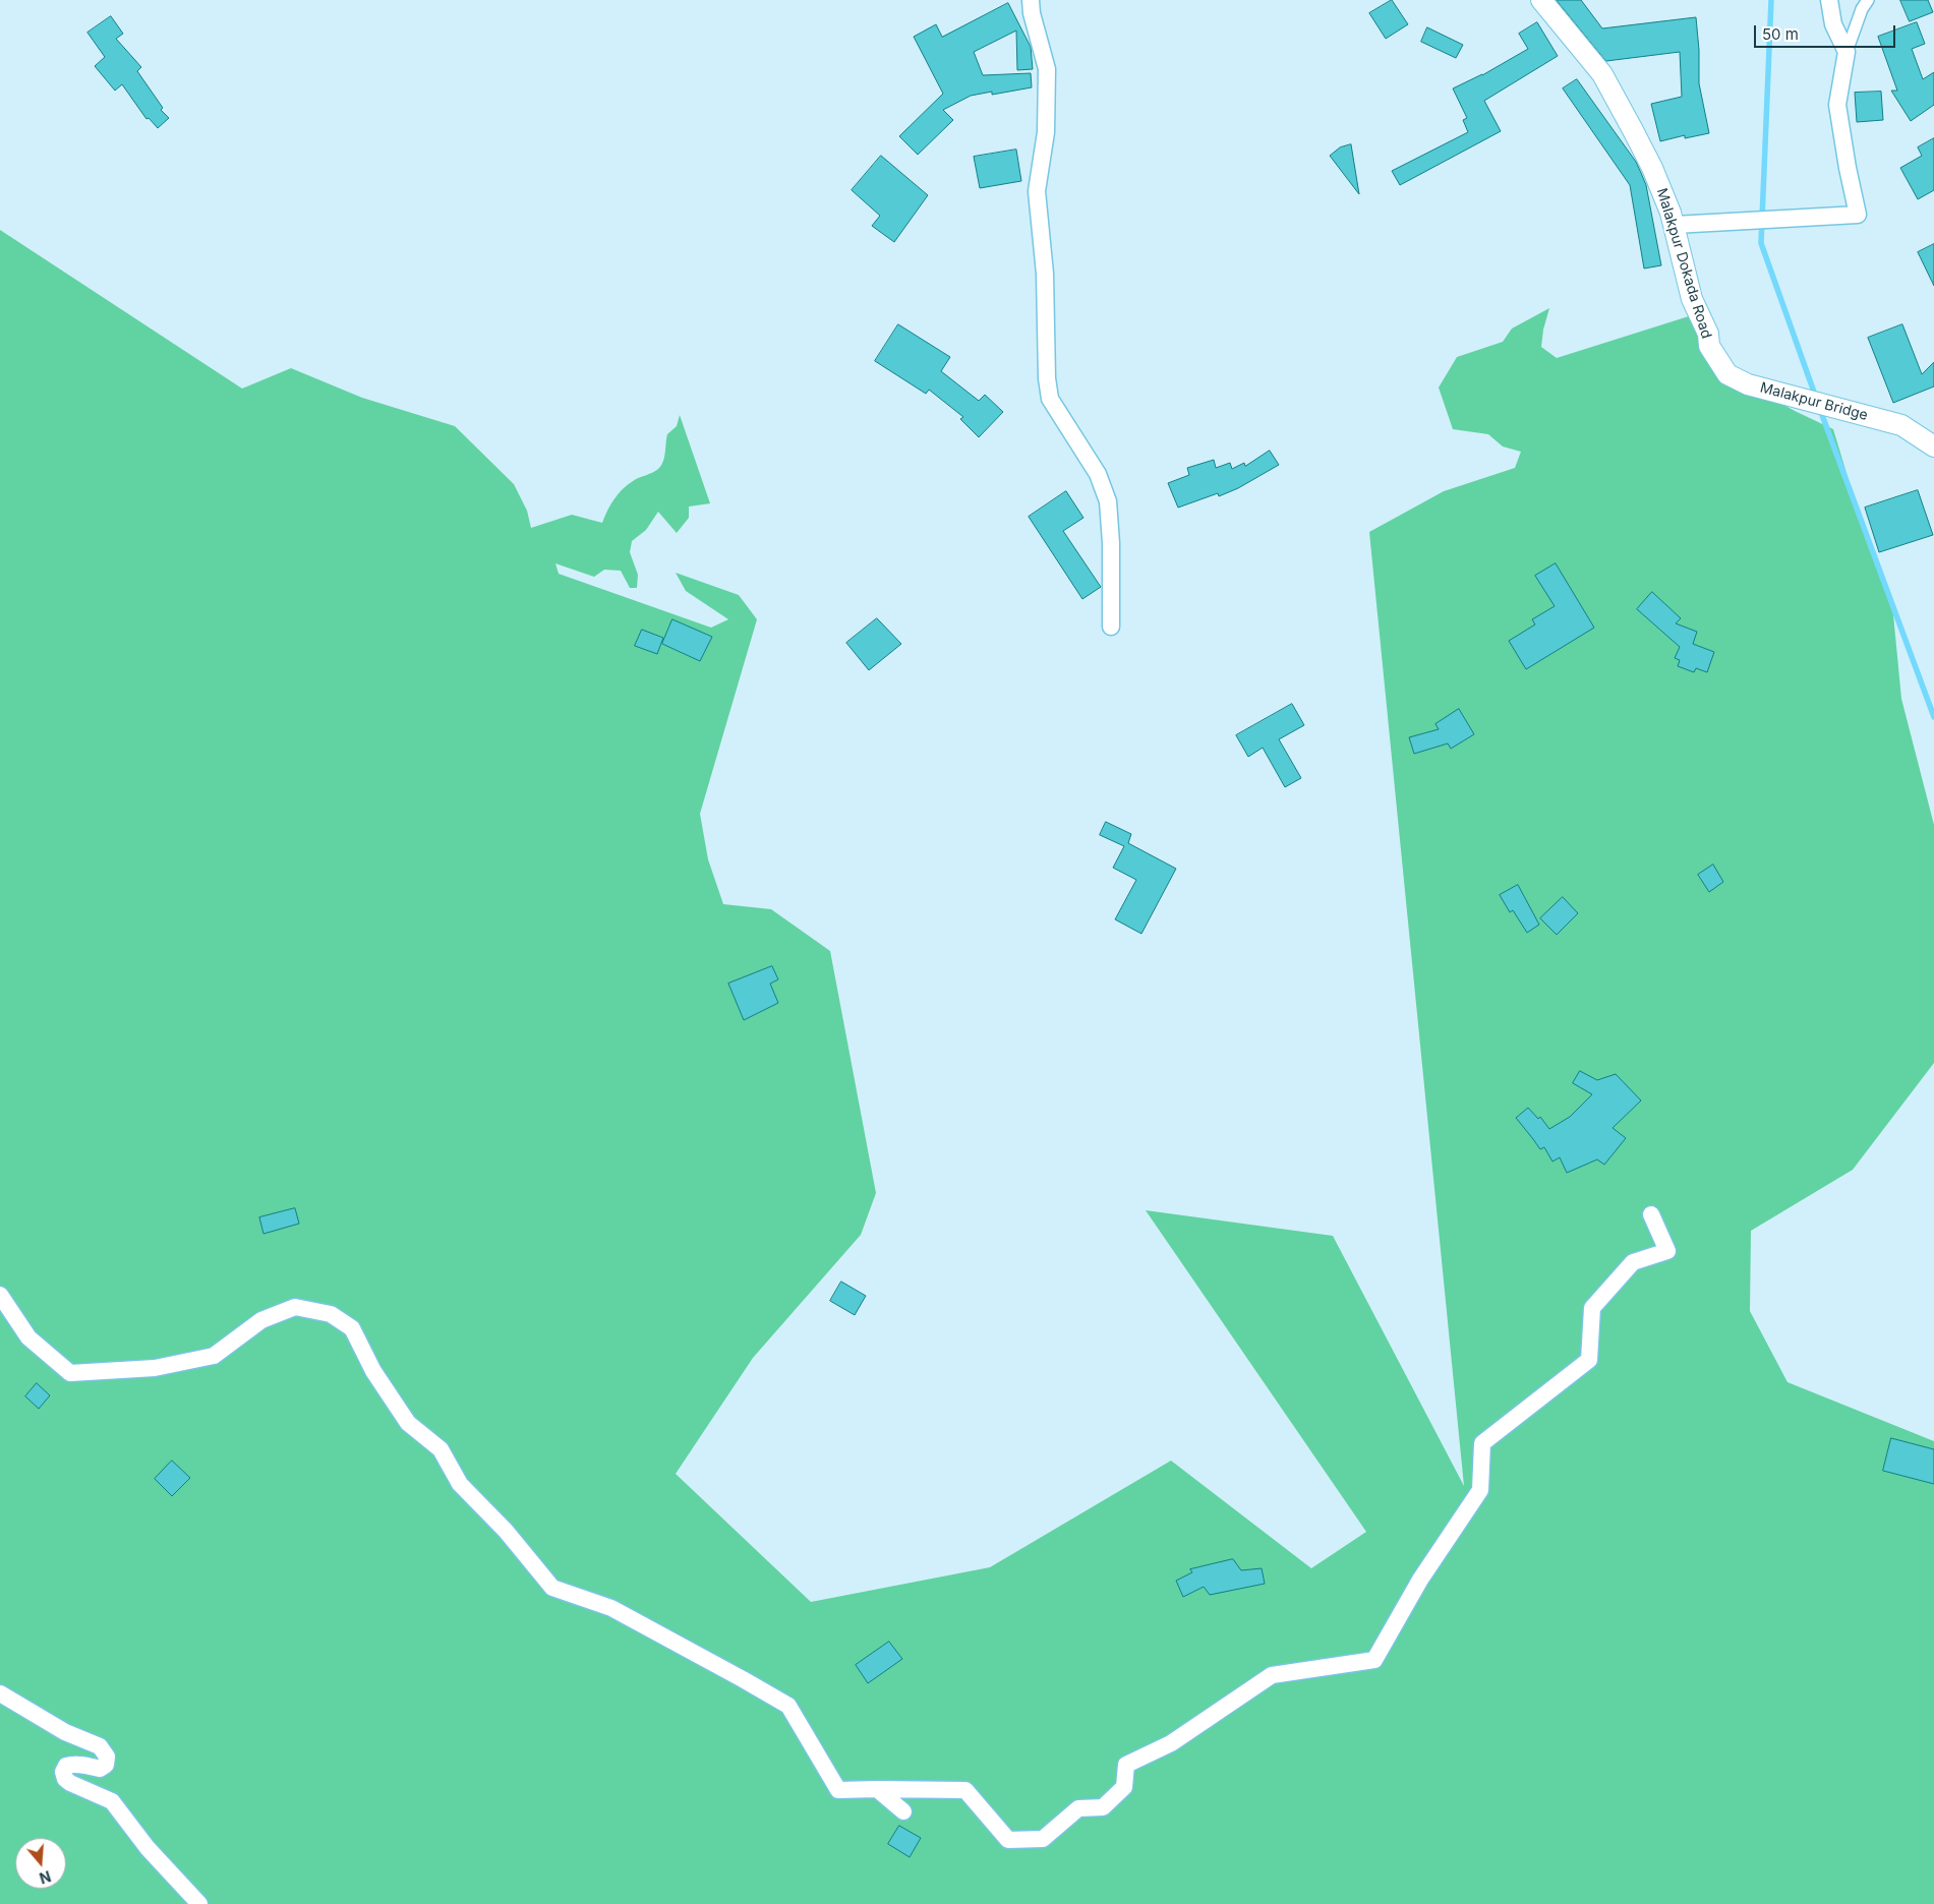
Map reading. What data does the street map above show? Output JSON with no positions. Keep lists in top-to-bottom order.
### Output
{
  "streets": {
    "street": ["Malakpur Dokada Road", "Malakpur Bridge"]
  },
  "crossings": [
    ["Malakpur Dokada Road", "Malakpur Bridge"]
  ],
  "scale_bar": "50 m",
  "north": "bottom"
}
